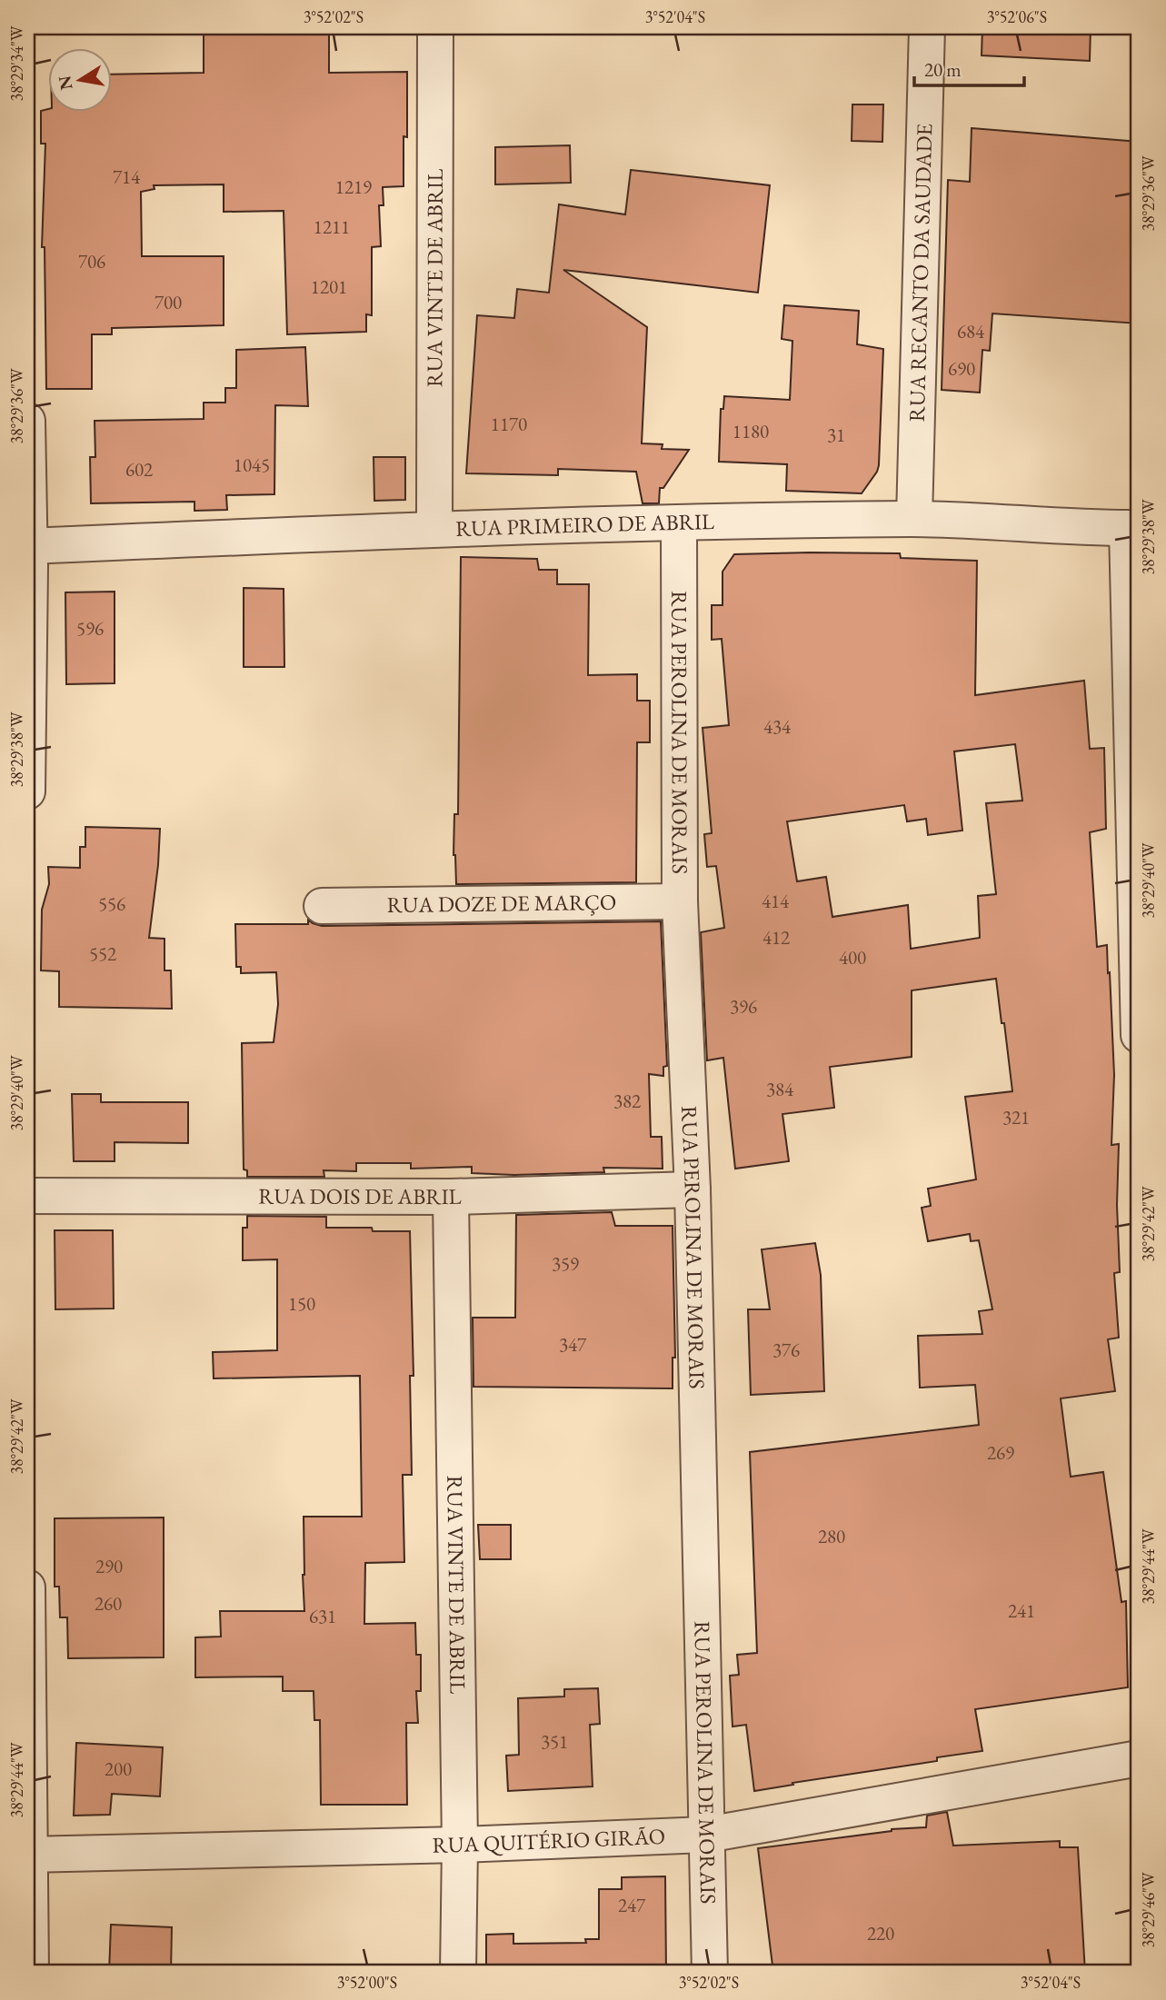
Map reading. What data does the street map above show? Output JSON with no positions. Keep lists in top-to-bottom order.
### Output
{
  "streets": {
    "street": [
      "RUA RECANTO DA SAUDADE",
      "RUA VINTE DE ABRIL",
      "RUA PRIMEIRO DE ABRIL",
      "RUA PEROLINA DE MORAIS",
      "RUA DOZE DE MARÇO",
      "RUA DOIS DE ABRIL",
      "RUA QUITÉRIO GIRÃO"
    ]
  },
  "crossings": [
    ["RUA RECANTO DA SAUDADE", "RUA PRIMEIRO DE ABRIL"],
    ["RUA VINTE DE ABRIL", "RUA PRIMEIRO DE ABRIL"],
    ["RUA VINTE DE ABRIL", "RUA DOIS DE ABRIL"],
    ["RUA VINTE DE ABRIL", "RUA QUITÉRIO GIRÃO"],
    ["RUA PRIMEIRO DE ABRIL", "RUA PEROLINA DE MORAIS"],
    ["RUA PEROLINA DE MORAIS", "RUA DOZE DE MARÇO"],
    ["RUA PEROLINA DE MORAIS", "RUA DOIS DE ABRIL"],
    ["RUA PEROLINA DE MORAIS", "RUA QUITÉRIO GIRÃO"]
  ],
  "house_numbers": [
    "714",
    "1219",
    "1211",
    "706",
    "1201",
    "700",
    "684",
    "690",
    "1170",
    "1180",
    "31",
    "1045",
    "602",
    "596",
    "434",
    "414",
    "556",
    "412",
    "552",
    "400",
    "396",
    "384",
    "382",
    "321",
    "359",
    "150",
    "347",
    "376",
    "269",
    "280",
    "290",
    "260",
    "241",
    "631",
    "351",
    "200",
    "247",
    "220"
  ],
  "scale_bar": "20 m",
  "north": "left",
  "coordinates": [
    "3°52'02\"S",
    "3°52'04\"S",
    "3°52'06\"S",
    "38°29'34\"W",
    "38°29'36\"W",
    "38°29'38\"W",
    "38°29'40\"W",
    "38°29'42\"W",
    "38°29'44\"W",
    "38°29'46\"W",
    "3°52'00\"S"
  ]
}
